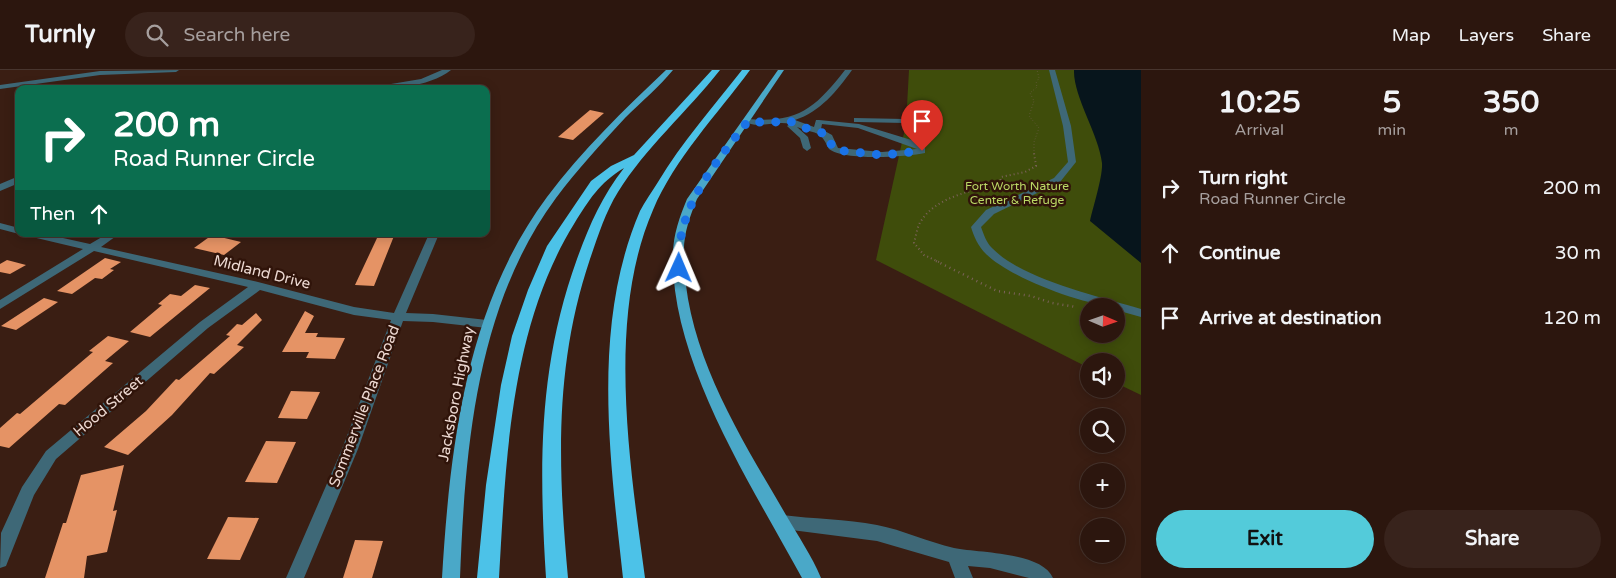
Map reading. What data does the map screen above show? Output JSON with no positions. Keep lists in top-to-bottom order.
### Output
{
  "streets": {
    "main road": ["Jacksboro Highway"],
    "street": ["Midland Drive", "Hood Street", "Sommerville Place Road"]
  },
  "crossings": [
    ["Midland Drive", "Jacksboro Highway"],
    ["Midland Drive", "Hood Street"],
    ["Midland Drive", "Sommerville Place Road"]
  ],
  "parks": ["Fort Worth Nature Center & Refuge"],
  "north": "right",
  "page": {
    "header": "Turnly",
    "search": "Search here",
    "nav": ["Map", "Layers", "Share"],
    "eta": [
      "10:25",
      "Arrival",
      "5",
      "min",
      "350",
      "m"
    ],
    "turn": ["200 m", "Road Runner Circle"],
    "list": [
      {
        "name": "Turn right",
        "note": "Road Runner Circle",
        "value": "200 m"
      },
      {
        "name": "Continue",
        "value": "30 m"
      },
      {
        "name": "Arrive at destination",
        "value": "120 m"
      }
    ],
    "then": "Then",
    "map_buttons": ["+", "−"],
    "buttons": ["Exit", "Share"]
  }
}
